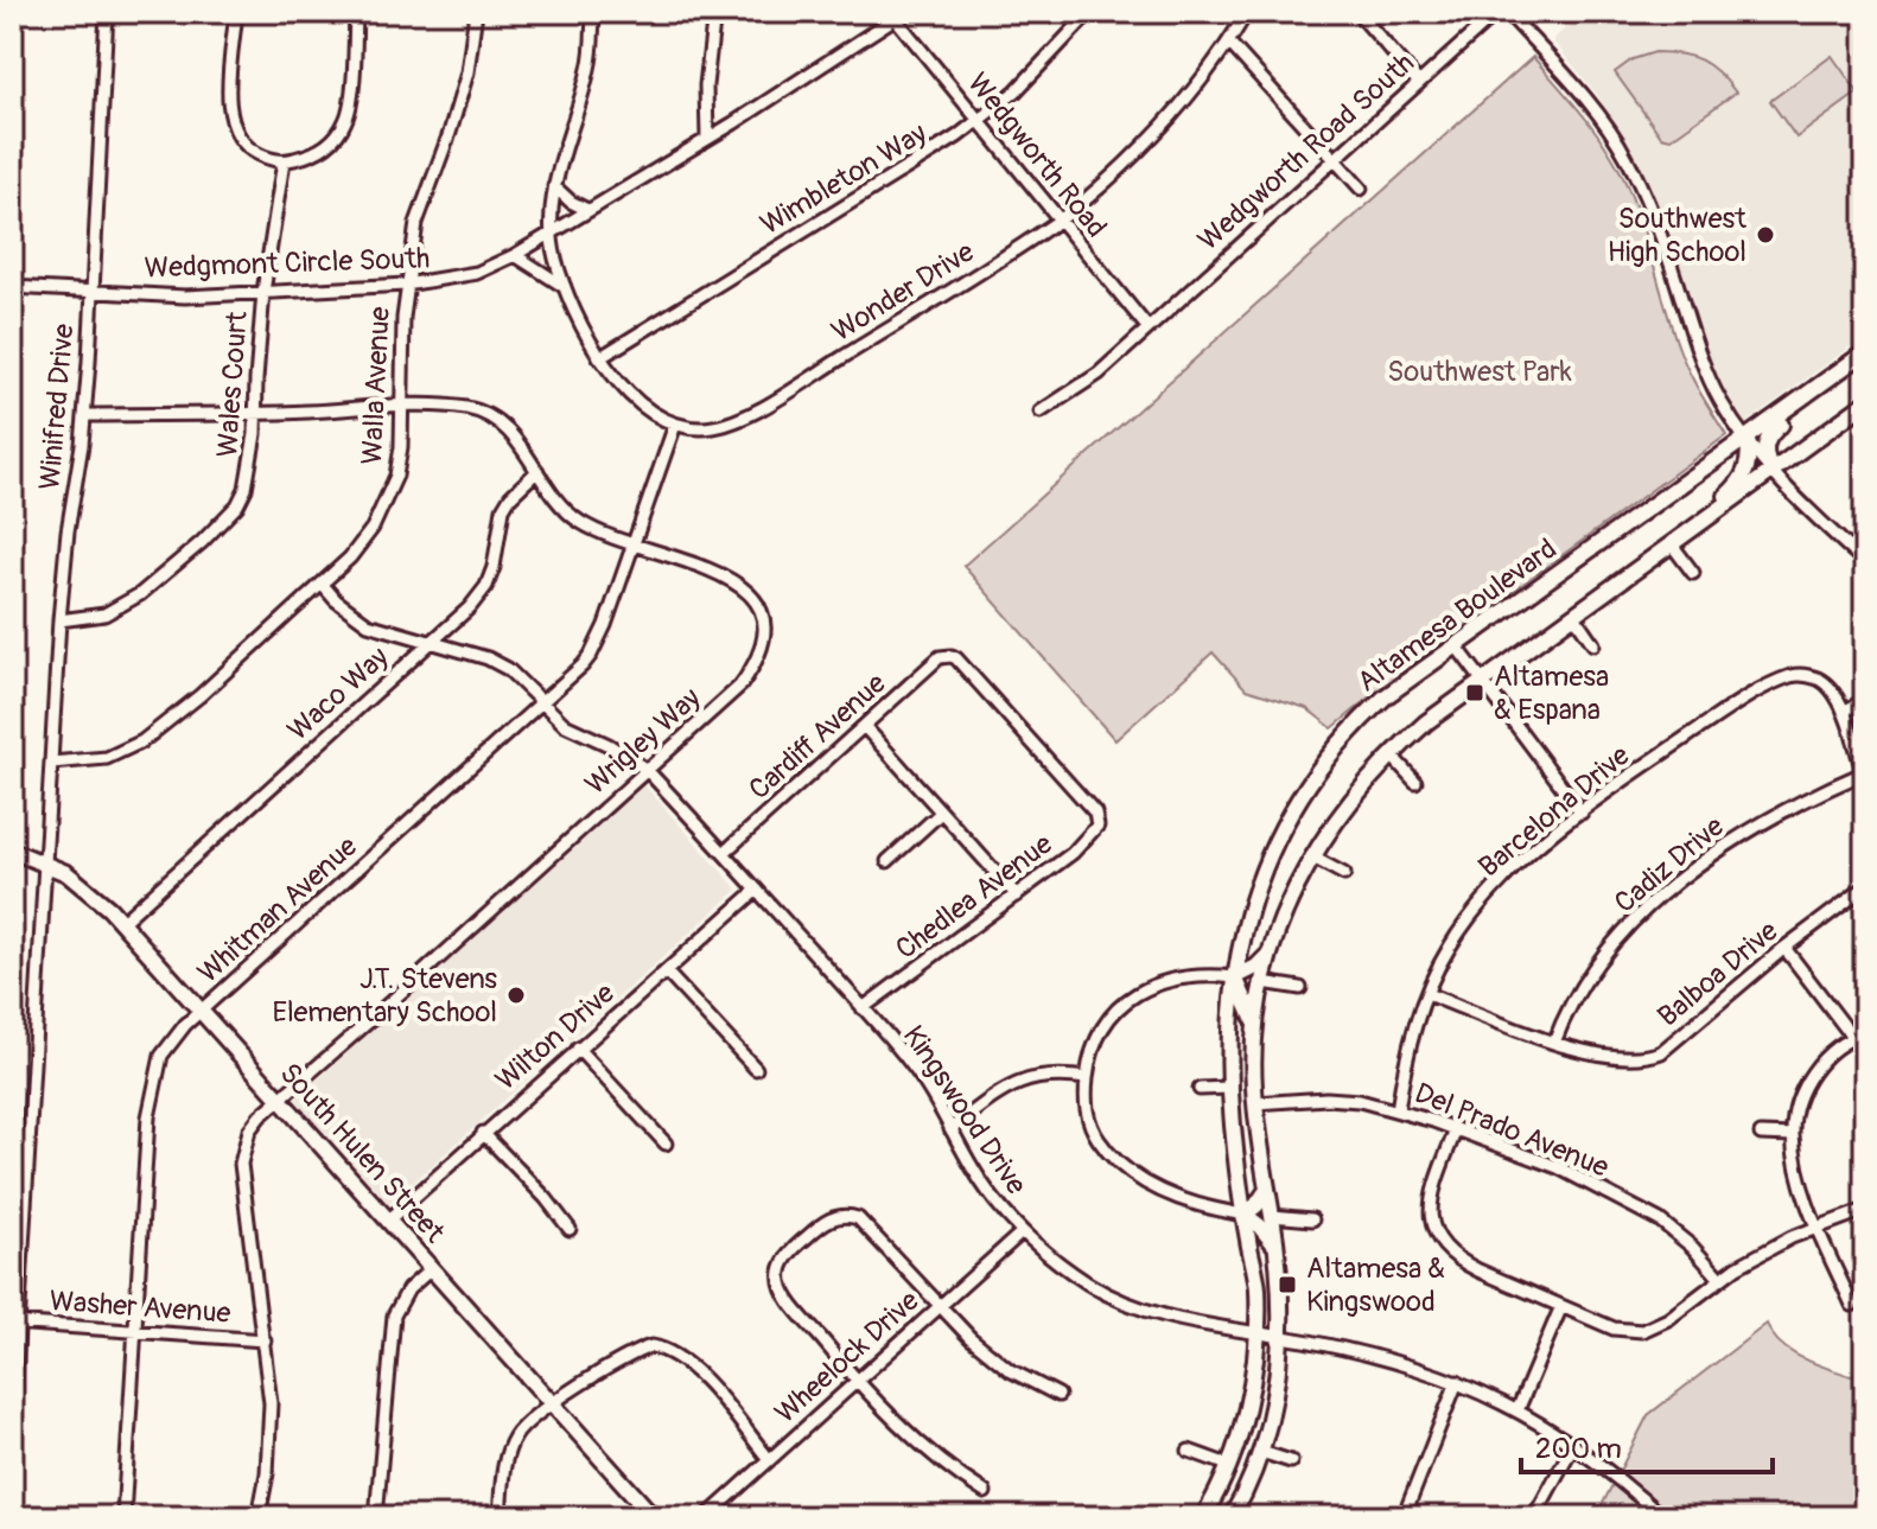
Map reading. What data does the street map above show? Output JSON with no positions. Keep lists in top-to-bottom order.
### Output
{
  "streets": {
    "main road": ["Altamesa Boulevard", "South Hulen Street"],
    "street": [
      "Wedgworth Road South",
      "Wedgworth Road",
      "Wimbleton Way",
      "Wedgmont Circle South",
      "Wonder Drive",
      "Wales Court",
      "Walla Avenue",
      "Winifred Drive",
      "Waco Way",
      "Cardiff Avenue",
      "Wrigley Way",
      "Barcelona Drive",
      "Cadiz Drive",
      "Chedlea Avenue",
      "Whitman Avenue",
      "Balboa Drive",
      "Wilton Drive",
      "Kingswood Drive",
      "Del Prado Avenue",
      "Washer Avenue",
      "Wheelock Drive"
    ]
  },
  "crossings": [
    ["Wedgworth Road South", "Wedgworth Road"],
    ["Wedgworth Road", "Wimbleton Way"],
    ["Wedgworth Road", "Wedgmont Circle South"],
    ["Wedgworth Road", "Wonder Drive"],
    ["Wedgmont Circle South", "Wales Court"],
    ["Wedgmont Circle South", "Walla Avenue"],
    ["Wedgmont Circle South", "Winifred Drive"],
    ["Wonder Drive", "Whitman Avenue"],
    ["Wales Court", "Winifred Drive"],
    ["Wales Court", "Wrigley Way"],
    ["Walla Avenue", "Winifred Drive"],
    ["Walla Avenue", "Wrigley Way"],
    ["Walla Avenue", "Kingswood Drive"],
    ["Winifred Drive", "Wrigley Way"],
    ["Winifred Drive", "South Hulen Street"],
    ["Winifred Drive", "Washer Avenue"],
    ["Altamesa Boulevard", "Kingswood Drive"],
    ["Waco Way", "Wrigley Way"],
    ["Waco Way", "Kingswood Drive"],
    ["Waco Way", "South Hulen Street"],
    ["Cardiff Avenue", "Chedlea Avenue"],
    ["Cardiff Avenue", "Kingswood Drive"],
    ["Wrigley Way", "Whitman Avenue"],
    ["Wrigley Way", "Kingswood Drive"],
    ["Wrigley Way", "South Hulen Street"],
    ["Wrigley Way", "Washer Avenue"],
    ["Barcelona Drive", "Balboa Drive"],
    ["Barcelona Drive", "Del Prado Avenue"],
    ["Cadiz Drive", "Balboa Drive"],
    ["Chedlea Avenue", "Kingswood Drive"],
    ["Whitman Avenue", "Kingswood Drive"],
    ["Whitman Avenue", "South Hulen Street"],
    ["Whitman Avenue", "Washer Avenue"],
    ["Wilton Drive", "Kingswood Drive"],
    ["Wilton Drive", "South Hulen Street"],
    ["Kingswood Drive", "Wheelock Drive"]
  ],
  "parks": ["Southwest Park"],
  "places": {
    "other": ["Southwest High School", "J.T. Stevens Elementary School"],
    "transit": ["Altamesa & Espana", "Altamesa & Kingswood"]
  },
  "scale_bar": "200 m"
}
